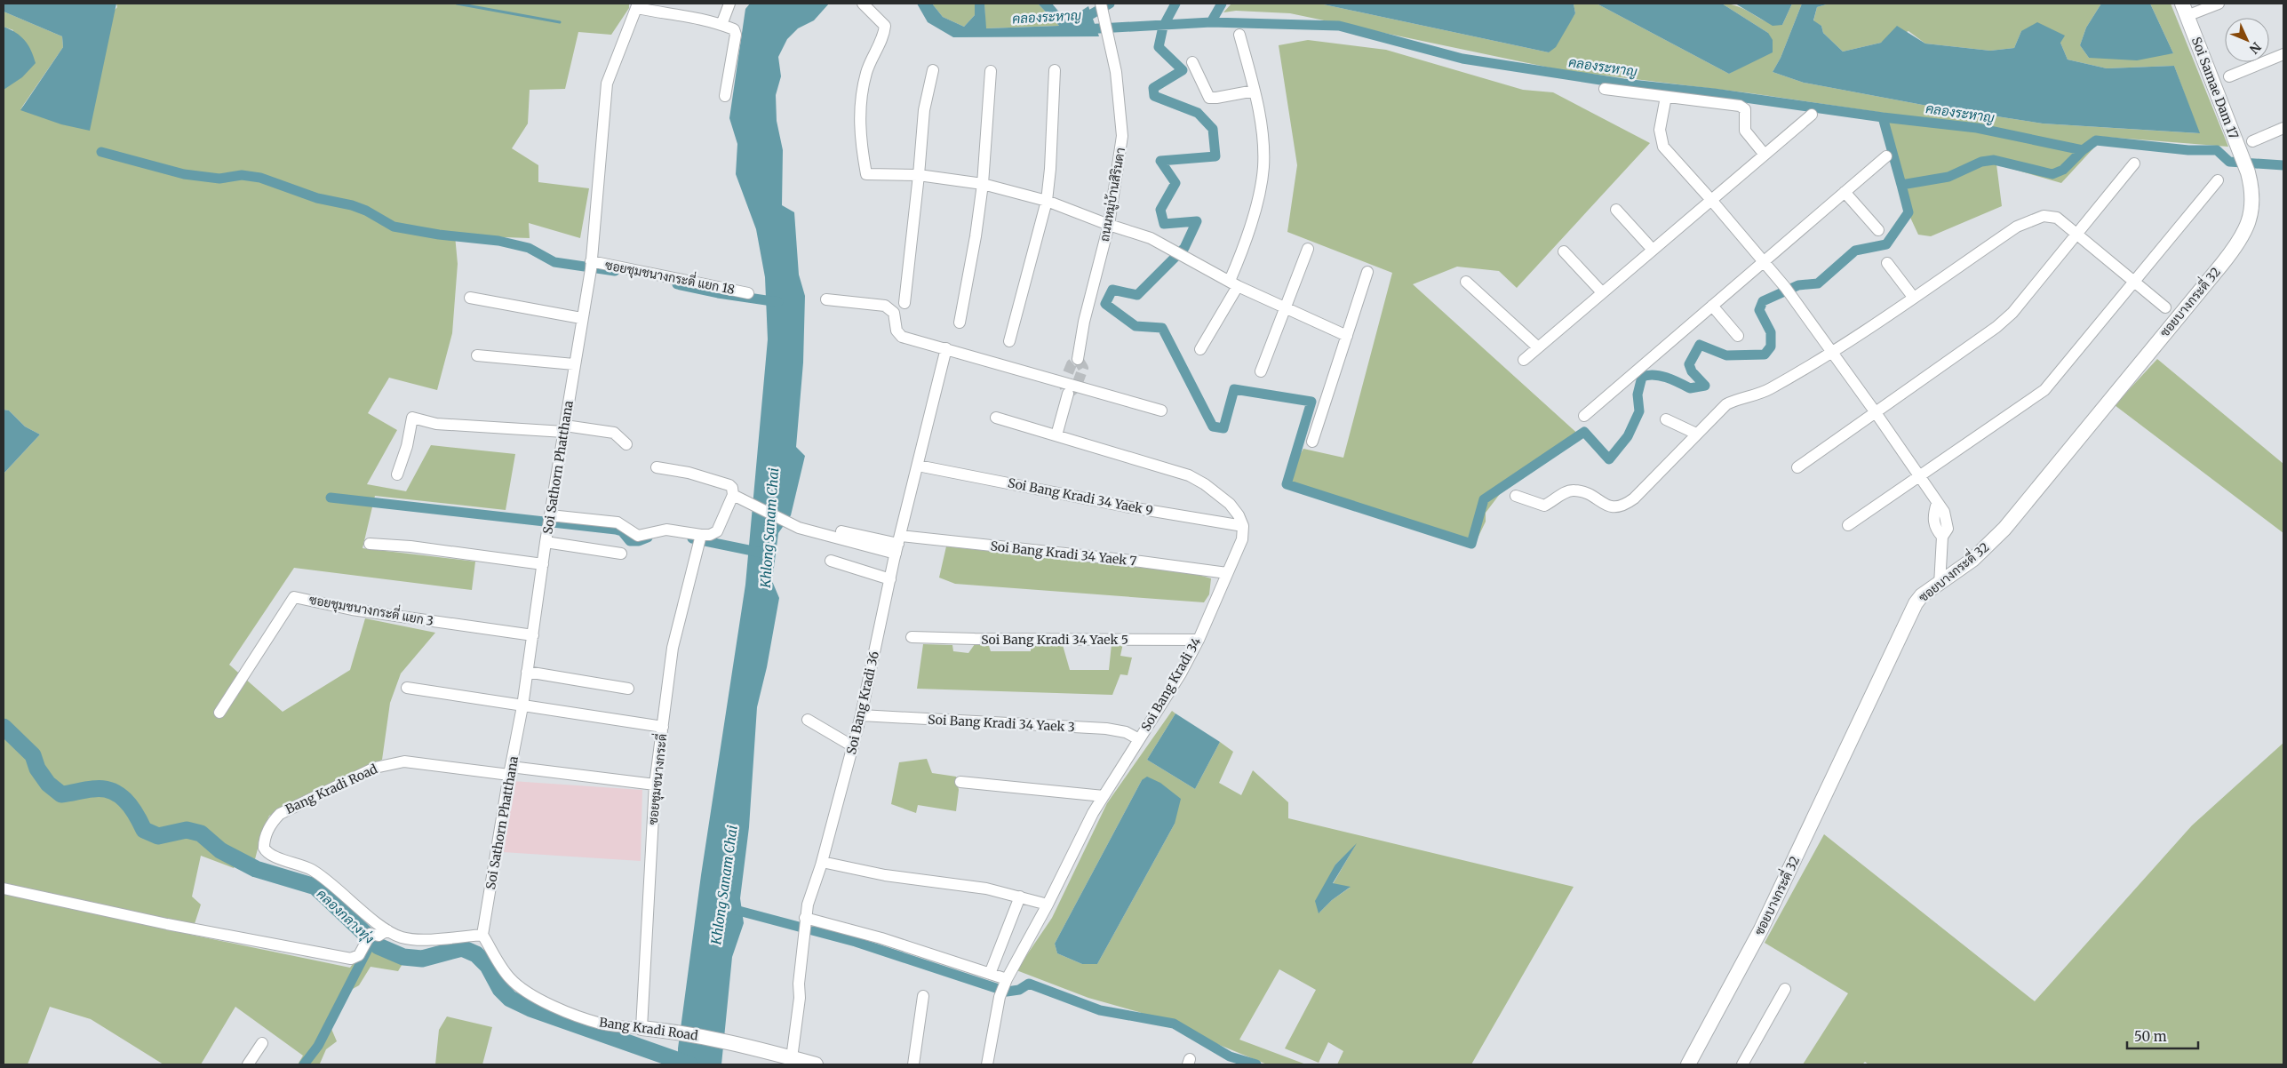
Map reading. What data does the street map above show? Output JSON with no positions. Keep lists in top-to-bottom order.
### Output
{
  "streets": {
    "street": [
      "Soi Samae Dam 17",
      "ถนนหมู่บ้านสิรินดา",
      "ซอยชุมชนางกระดี่ แยก 18",
      "ซอยบางกระดี่ 32",
      "Soi Sathorn Phatthana",
      "Soi Bang Kradi 34 Yaek 9",
      "Soi Bang Kradi 34 Yaek 7",
      "ซอยชุมชนางกระดี่ แยก 3",
      "Soi Bang Kradi 34 Yaek 5",
      "Soi Bang Kradi 34",
      "Soi Bang Kradi 36",
      "Soi Bang Kradi 34 Yaek 3",
      "ซอยชุมชนางกระดี่",
      "Bang Kradi Road"
    ]
  },
  "crossings": [
    ["Soi Samae Dam 17", "ซอยบางกระดี่ 32"],
    ["ซอยชุมชนางกระดี่ แยก 18", "Soi Sathorn Phatthana"],
    ["Soi Sathorn Phatthana", "ซอยชุมชนางกระดี่ แยก 3"],
    ["Soi Sathorn Phatthana", "Bang Kradi Road"],
    ["Soi Bang Kradi 34 Yaek 9", "Soi Bang Kradi 34"],
    ["Soi Bang Kradi 34 Yaek 9", "Soi Bang Kradi 36"],
    ["Soi Bang Kradi 34 Yaek 7", "Soi Bang Kradi 34"],
    ["Soi Bang Kradi 34 Yaek 7", "Soi Bang Kradi 36"],
    ["Soi Bang Kradi 34 Yaek 5", "Soi Bang Kradi 34"],
    ["Soi Bang Kradi 34", "Soi Bang Kradi 34 Yaek 3"],
    ["Soi Bang Kradi 36", "Soi Bang Kradi 34 Yaek 3"],
    ["Soi Bang Kradi 36", "Bang Kradi Road"],
    ["ซอยชุมชนางกระดี่", "Bang Kradi Road"]
  ],
  "water": ["คลองระหาญ", "Khlong Sanam Chai", "คลองกลางทุ่ง"],
  "scale_bar": "50 m",
  "north": "bottom right"
}
